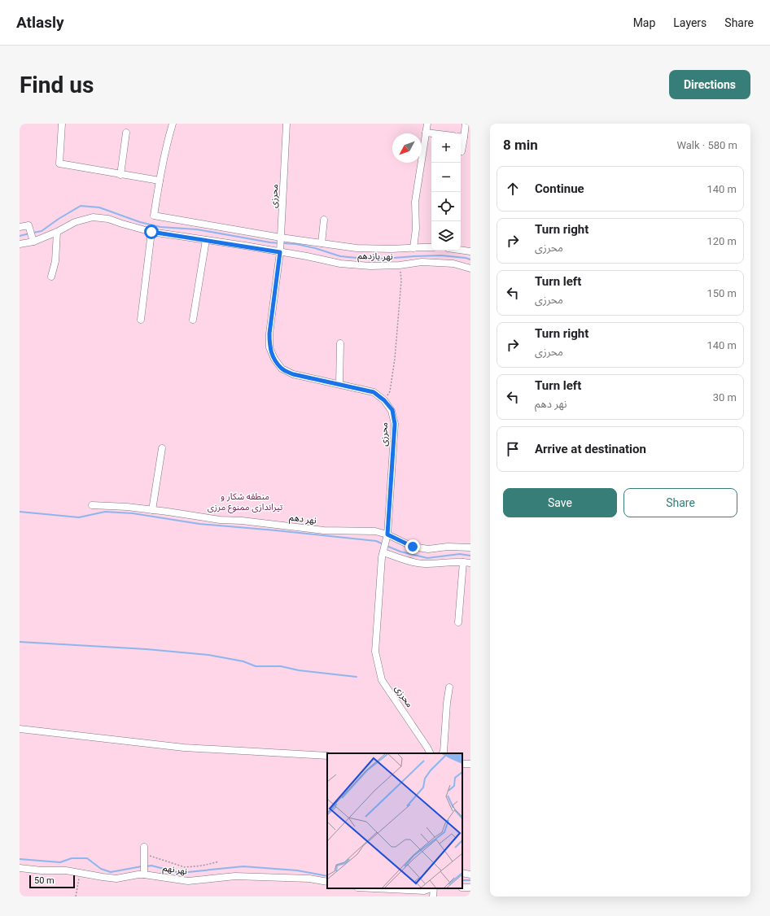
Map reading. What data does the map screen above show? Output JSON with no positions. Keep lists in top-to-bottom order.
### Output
{
  "streets": {
    "street": [
      "محرزی",
      "نهر یازدهم",
      "نهر دهم",
      "نهر نهم"
    ]
  },
  "crossings": [
    ["محرزی", "نهر یازدهم"],
    ["محرزی", "نهر دهم"]
  ],
  "parks": ["منطقه شکار و تیراندازی ممنوع مرزی"],
  "scale_bar": "50 m",
  "north": "bottom left",
  "page": {
    "header": "Atlasly",
    "nav": ["Map", "Layers", "Share"],
    "buttons": [
      "Directions",
      ["Save", "Share"]
    ],
    "title": "Find us",
    "heading": ["8 min", "Walk · 580 m"],
    "map_buttons": ["+", "−"],
    "list": [
      ["Continue", "140 m"],
      ["Turn right", "محرزی", "120 m"],
      ["Turn left", "محرزی", "150 m"],
      ["Turn right", "محرزی", "140 m"],
      ["Turn left", "نهر دهم", "30 m"],
      "Arrive at destination"
    ],
    "scale": "50 m"
  }
}
